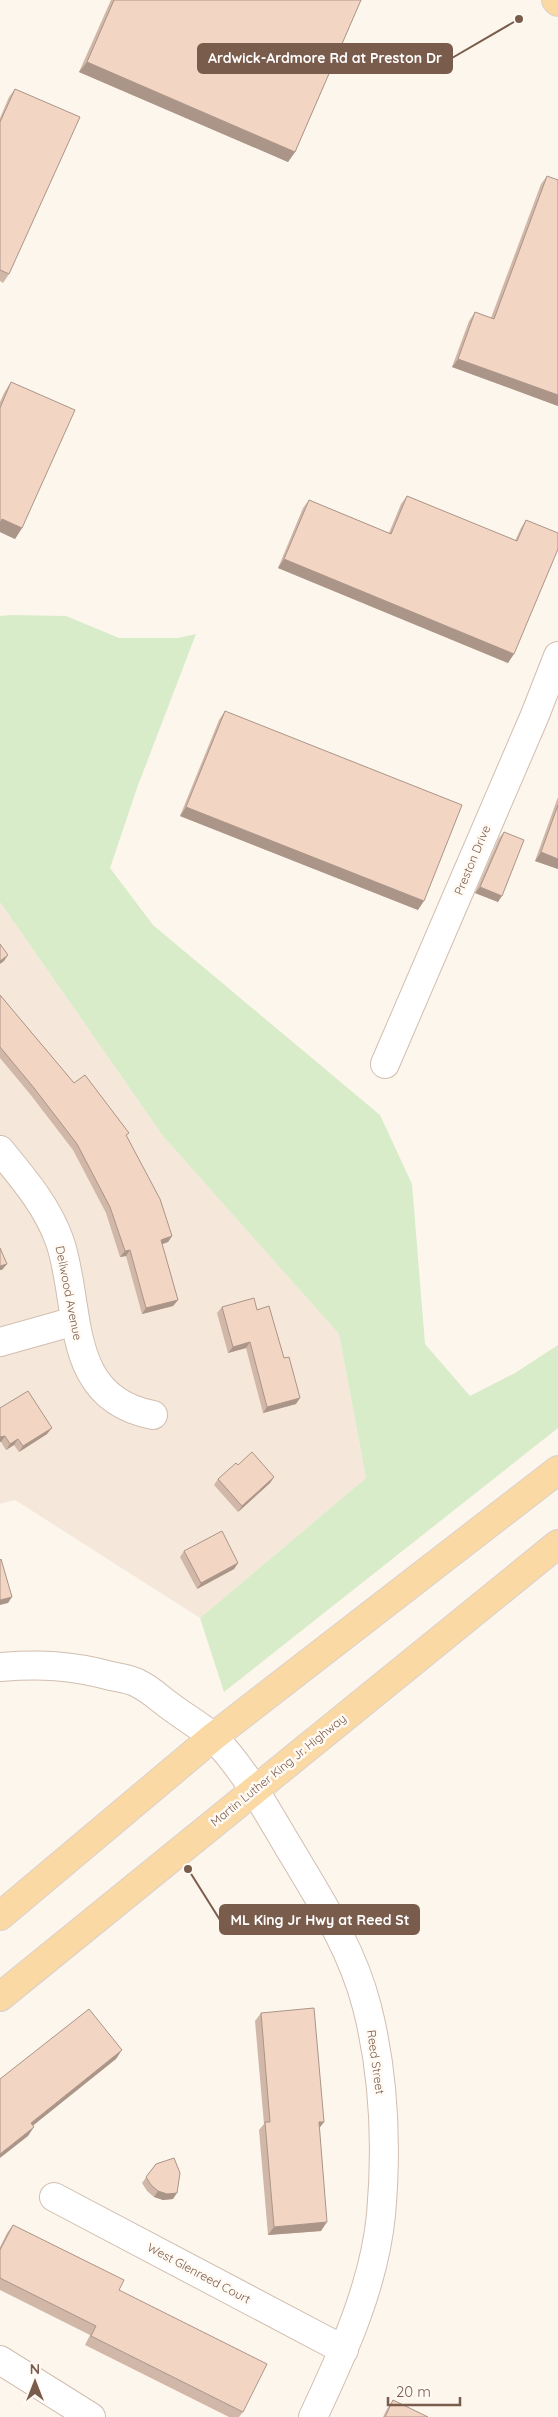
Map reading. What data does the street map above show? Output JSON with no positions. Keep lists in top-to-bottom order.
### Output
{
  "streets": {
    "main road": ["Martin Luther King Jr. Highway"],
    "street": [
      "Preston Drive",
      "Dellwood Avenue",
      "Reed Street",
      "West Glenreed Court"
    ]
  },
  "crossings": [
    ["Martin Luther King Jr. Highway", "Reed Street"],
    ["Reed Street", "West Glenreed Court"]
  ],
  "places": ["Ardwick-Ardmore Rd at Preston Dr", "ML King Jr Hwy at Reed St"],
  "scale_bar": "20 m",
  "north": "top"
}
